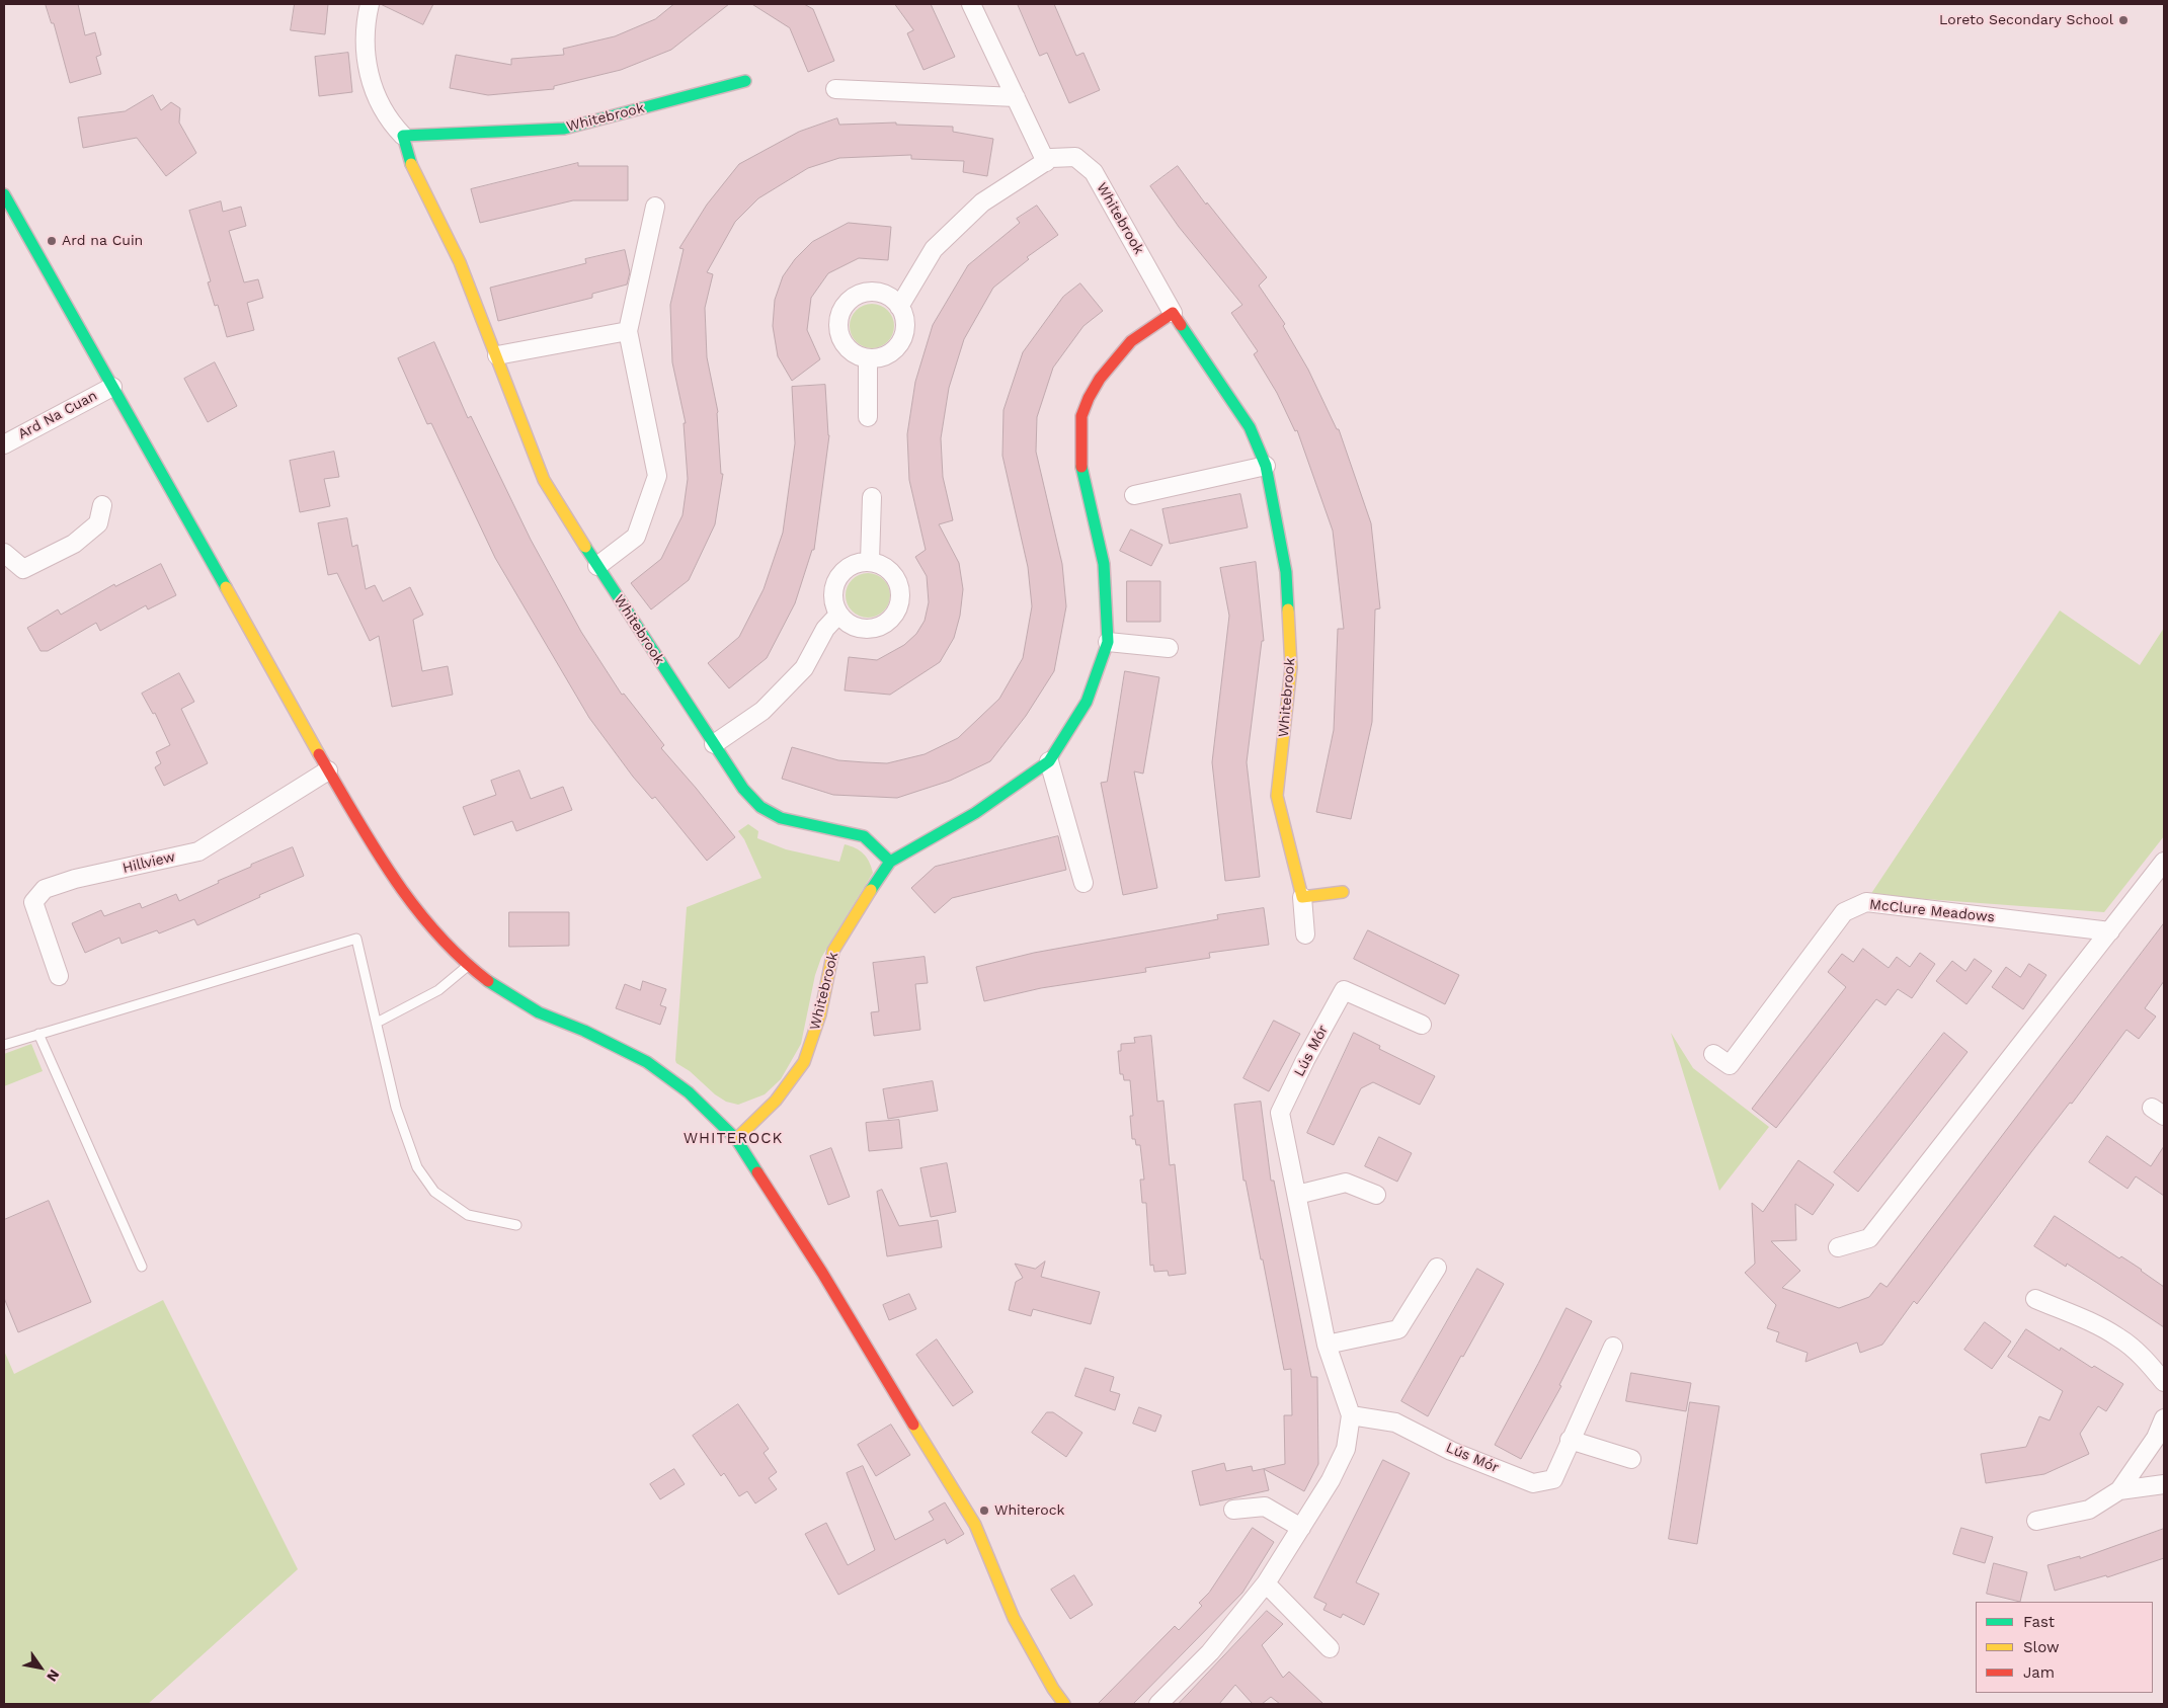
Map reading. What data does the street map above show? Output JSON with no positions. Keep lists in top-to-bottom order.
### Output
{
  "streets": {
    "street": [
      "Whitebrook",
      "Ard Na Cuan",
      "Hillview",
      "McClure Meadows",
      "Lús Mór"
    ]
  },
  "districts": ["WHITEROCK"],
  "places": ["Loreto Secondary School", "Ard na Cuin", "Whiterock"],
  "legend": ["Fast", "Slow", "Jam"],
  "north": "bottom right"
}
